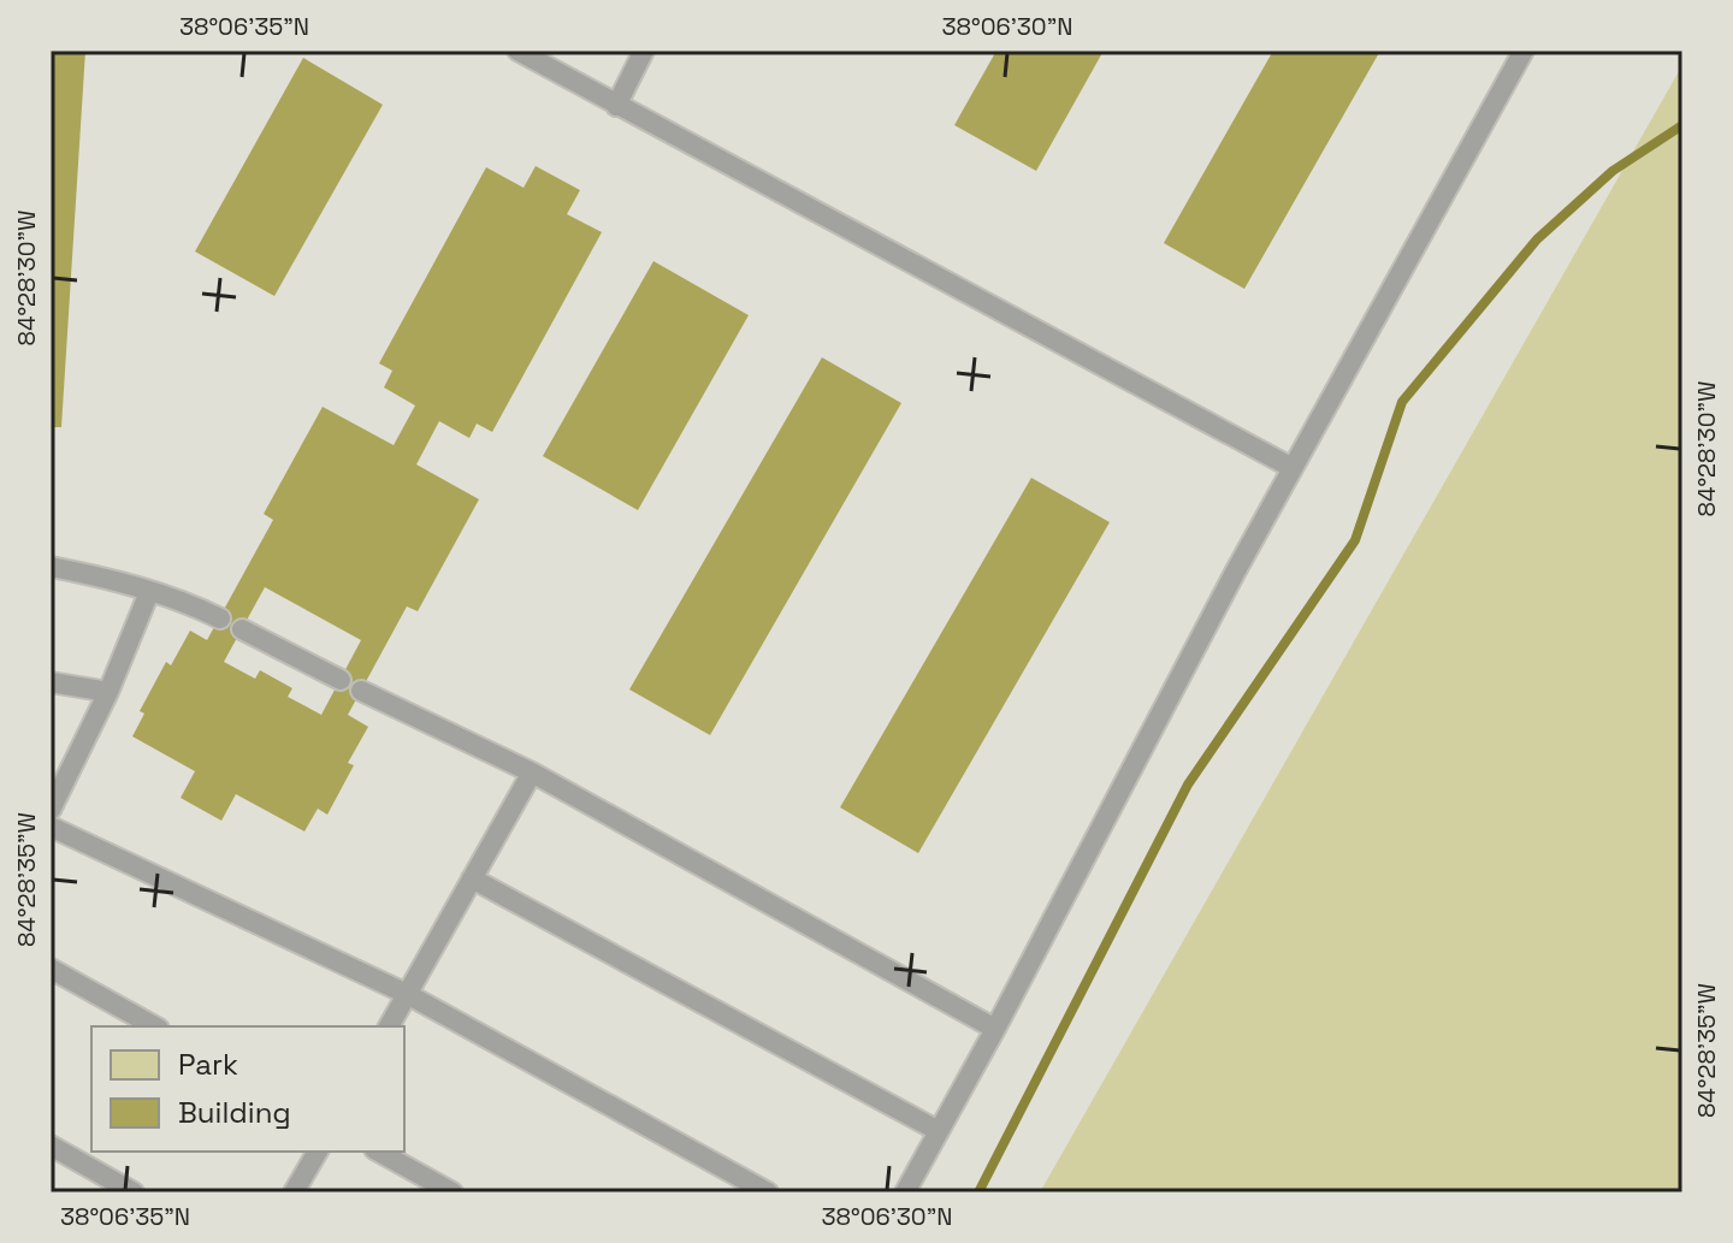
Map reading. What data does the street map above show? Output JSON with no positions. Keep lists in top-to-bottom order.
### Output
{
  "legend": ["Park", "Building"],
  "coordinates": [
    "38°06'35\"N",
    "38°06'30\"N",
    "84°28'30\"W",
    "84°28'35\"W"
  ]
}
